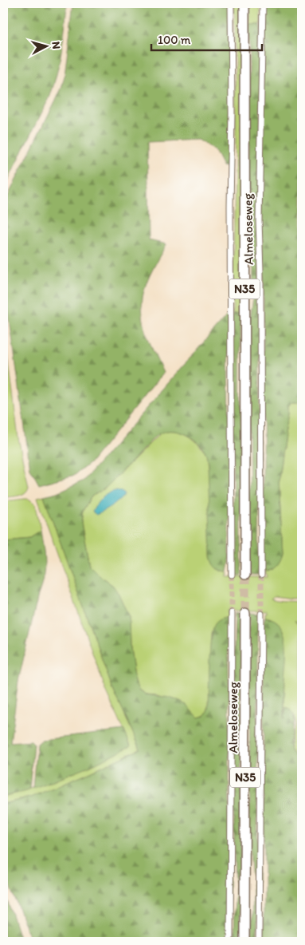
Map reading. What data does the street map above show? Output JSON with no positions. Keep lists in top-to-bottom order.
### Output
{
  "streets": {
    "main road": ["Almeloseweg", "N35"]
  },
  "scale_bar": "100 m",
  "north": "right"
}
